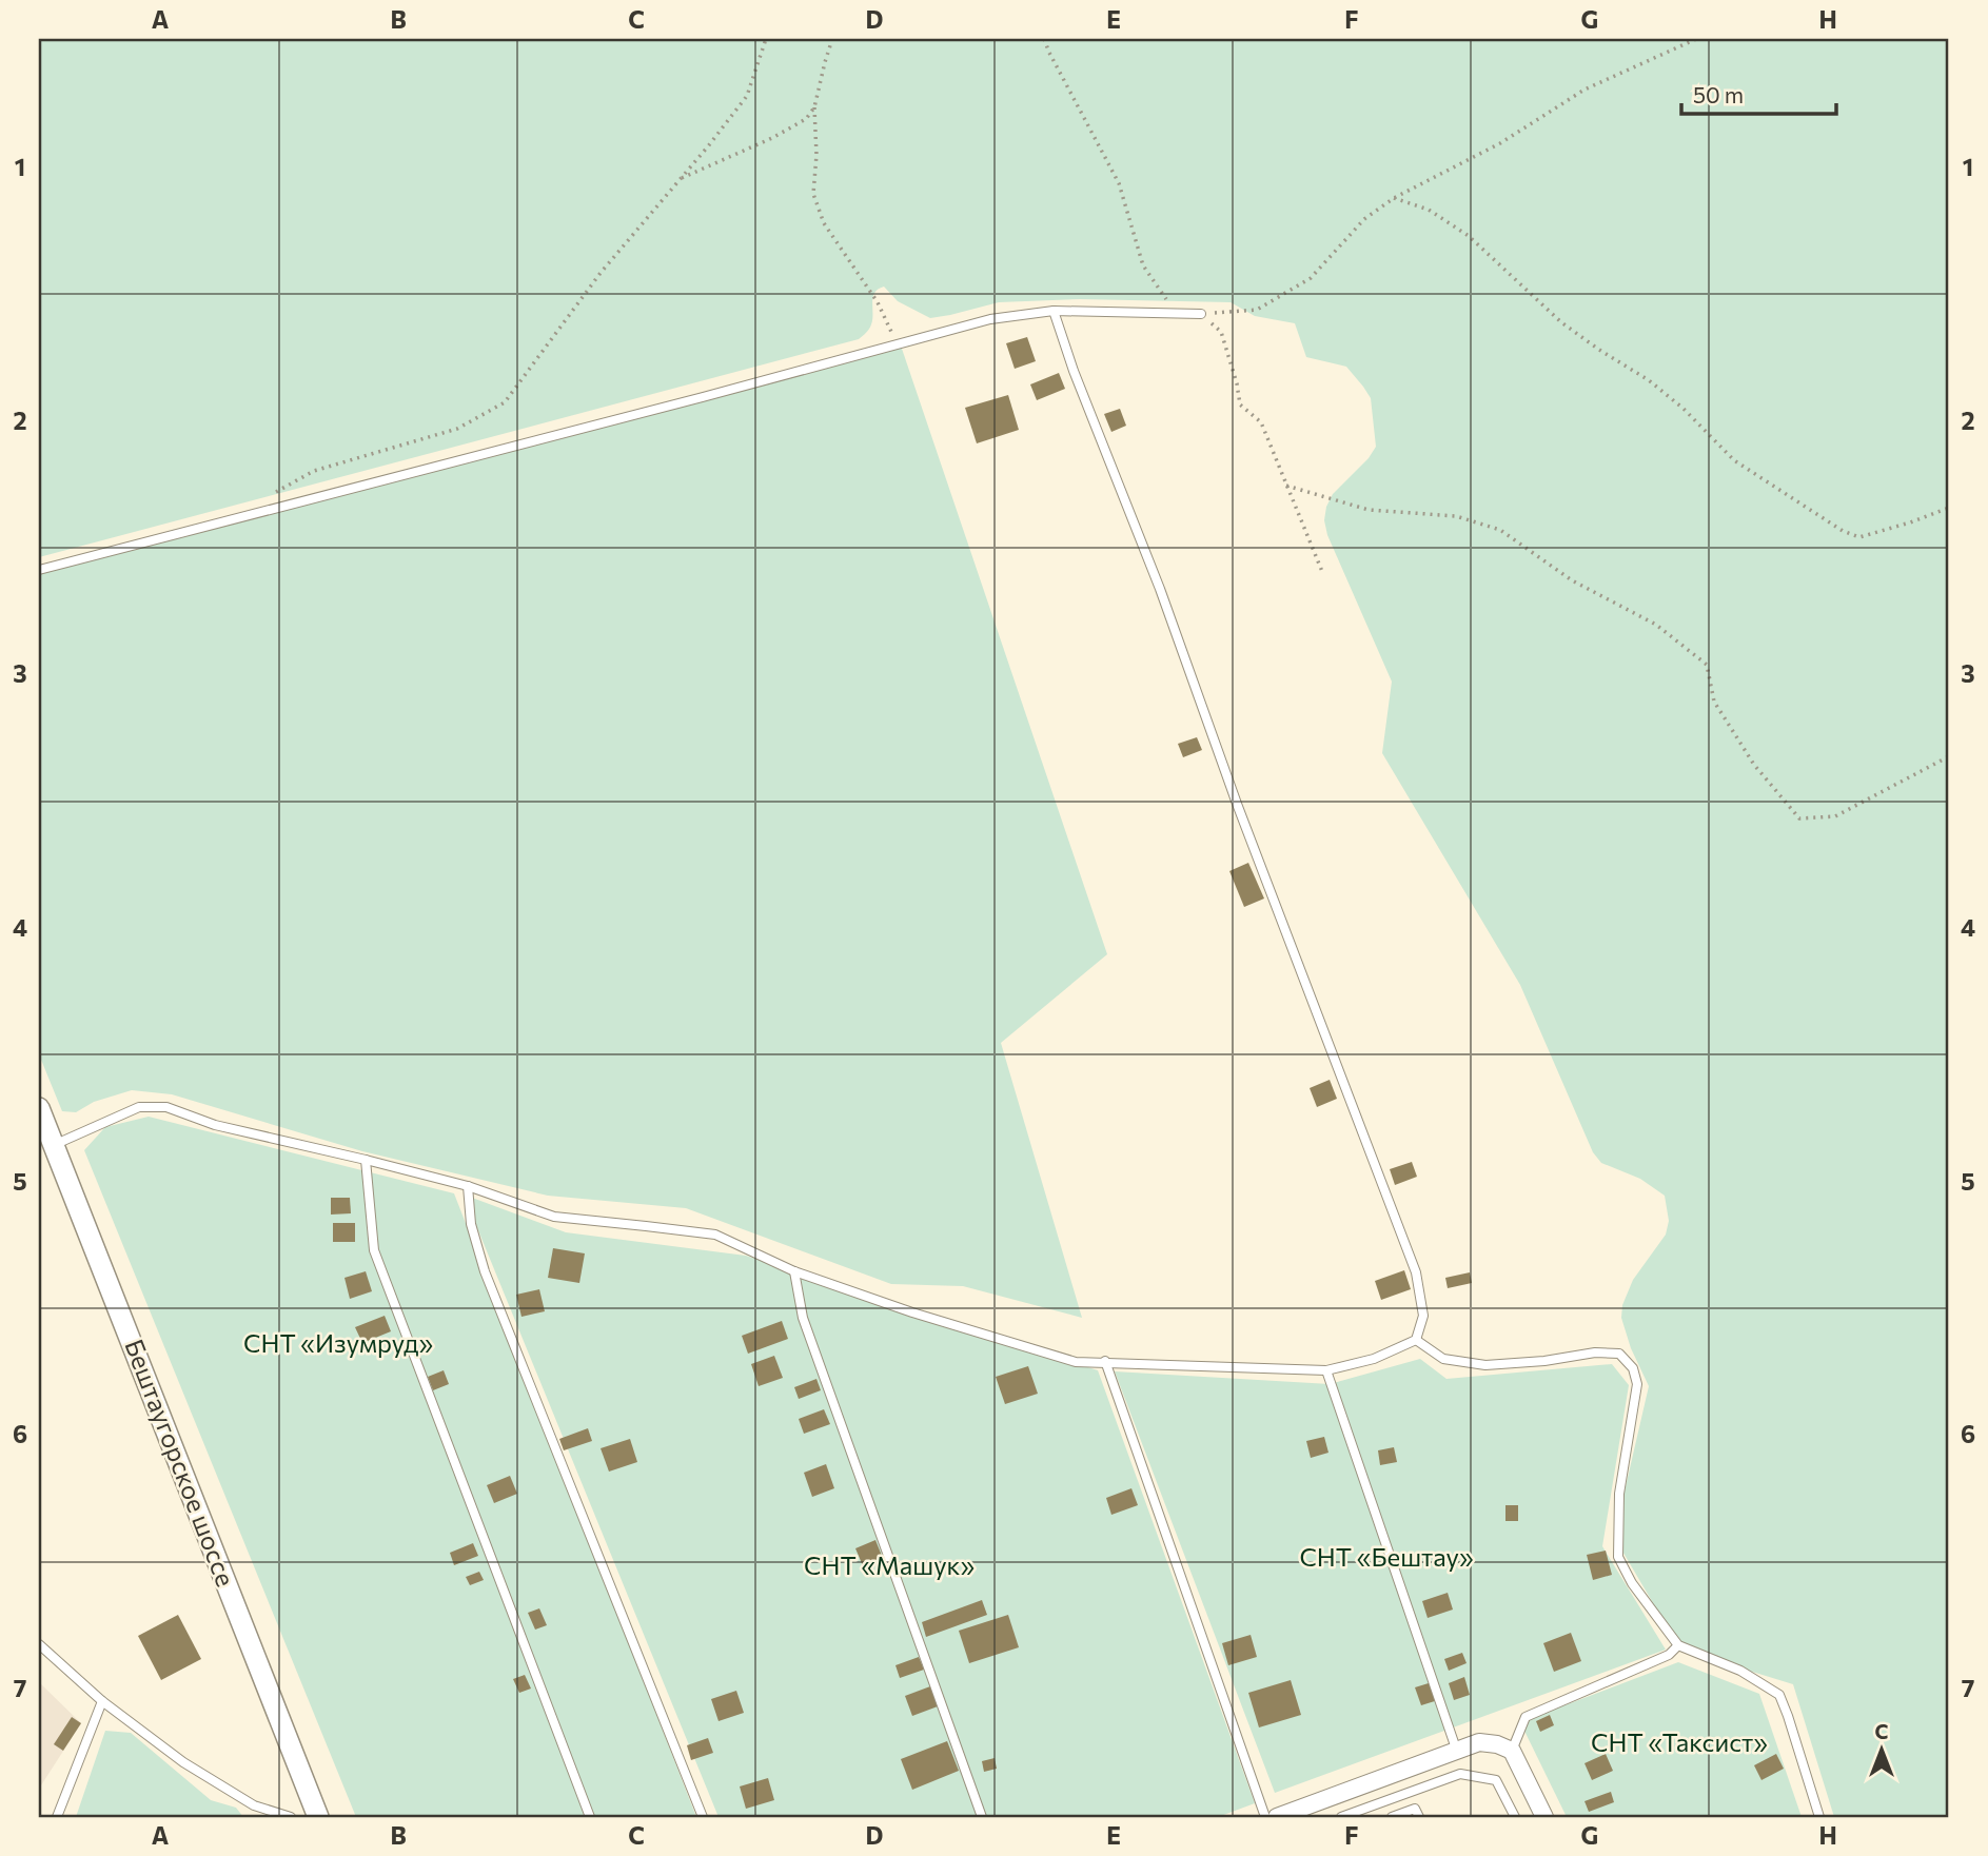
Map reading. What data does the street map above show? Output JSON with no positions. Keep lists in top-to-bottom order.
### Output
{
  "streets": {
    "street": ["Бештаугорское шоссе"]
  },
  "parks": [
    "СНТ «Изумруд»",
    "СНТ «Бештау»",
    "СНТ «Машук»",
    "СНТ «Таксист»"
  ],
  "scale_bar": "50 m",
  "north": "top",
  "grid": {
    "columns": [
      "A",
      "B",
      "C",
      "D",
      "E",
      "F",
      "G",
      "H"
    ],
    "rows": [
      "1",
      "2",
      "3",
      "4",
      "5",
      "6",
      "7"
    ]
  }
}
